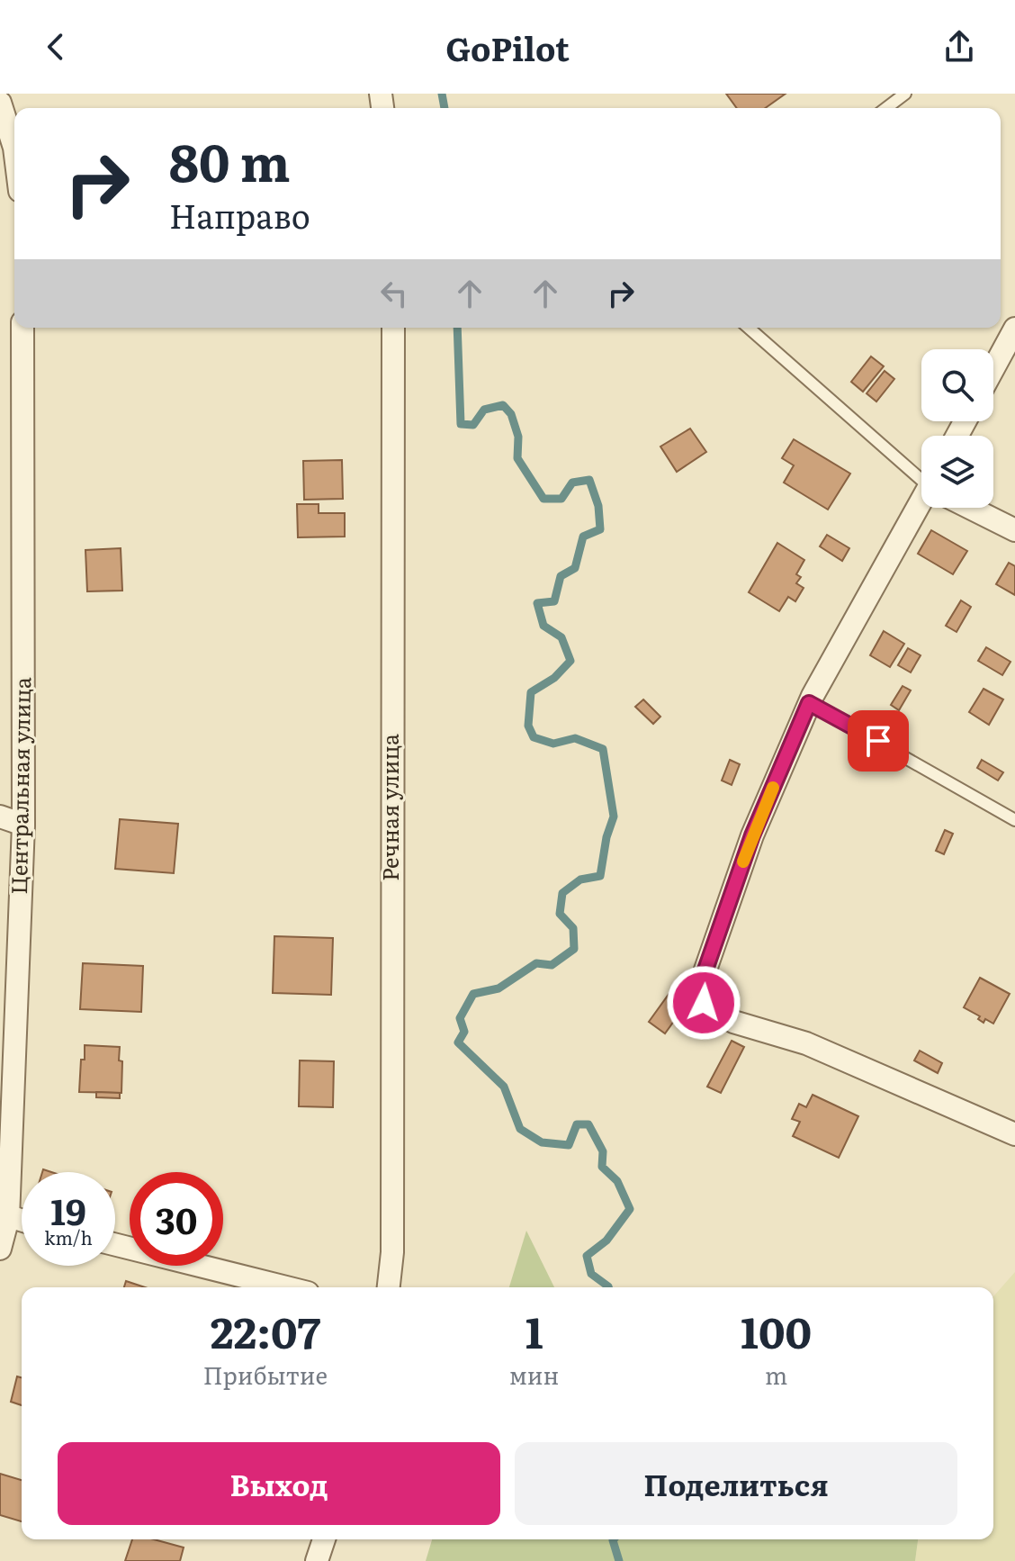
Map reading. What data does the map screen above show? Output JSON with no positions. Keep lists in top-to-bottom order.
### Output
{
  "streets": {
    "street": ["Центральная улица", "Речная улица"]
  },
  "page": {
    "header": "GoPilot",
    "turn": ["80 m", "Направо"],
    "speed": "19 km/h",
    "limit": "30",
    "eta": [
      "22:07",
      "Прибытие",
      "1",
      "мин",
      "100",
      "m"
    ],
    "buttons": ["Выход", "Поделиться"]
  }
}
